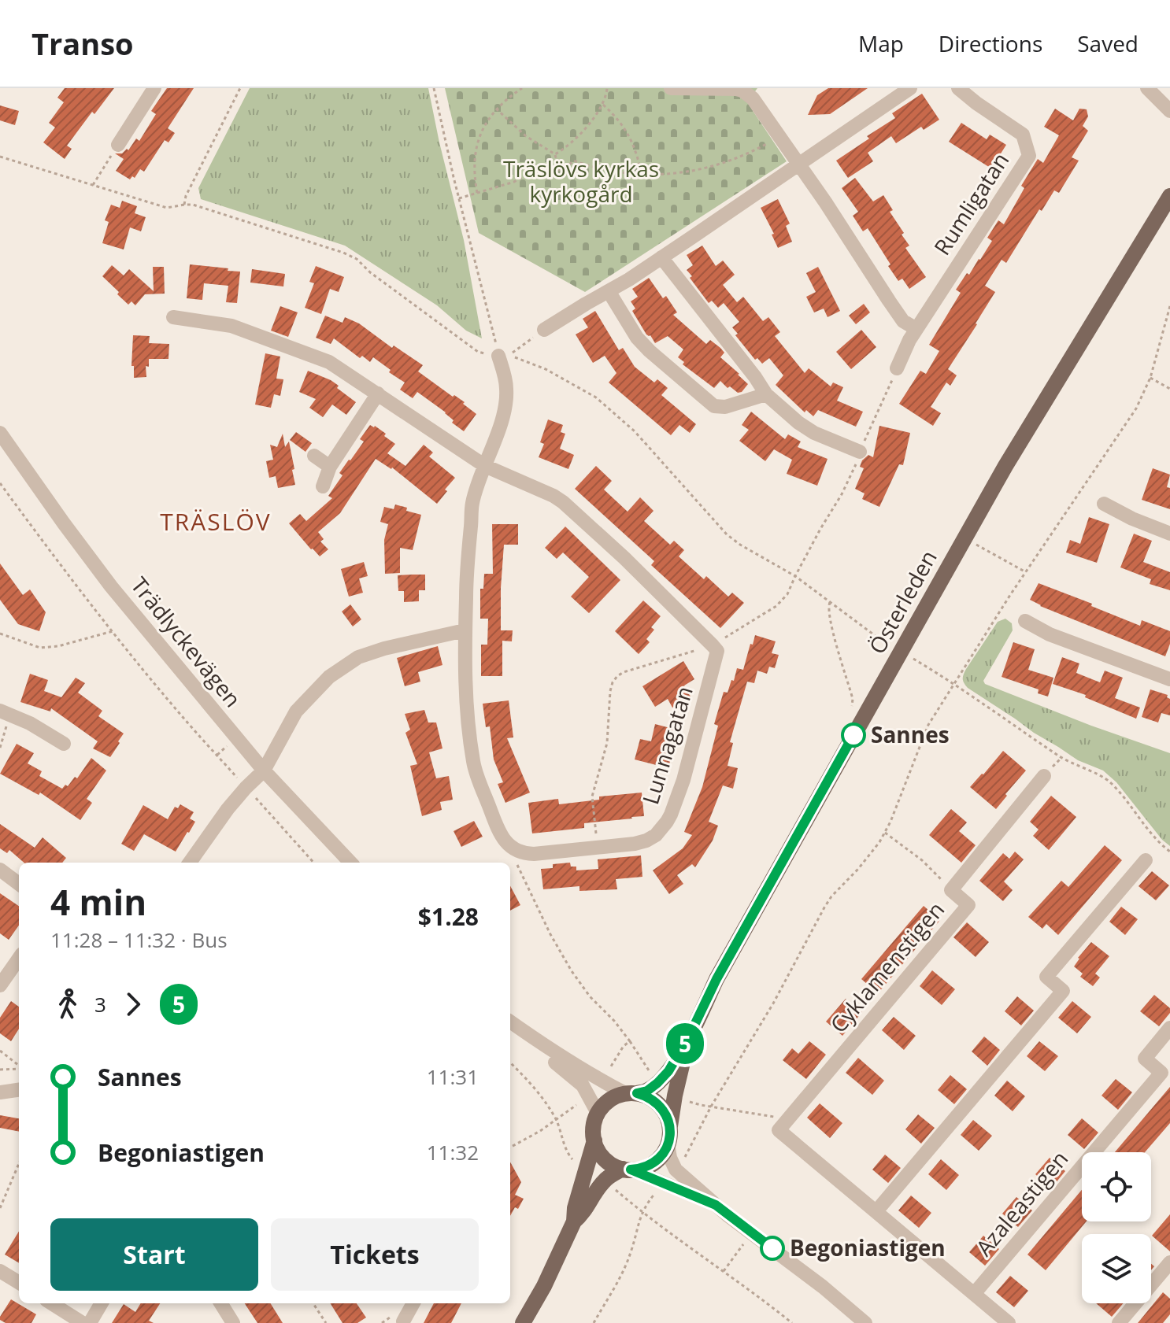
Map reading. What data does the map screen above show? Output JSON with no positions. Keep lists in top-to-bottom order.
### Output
{
  "streets": {
    "main road": ["Österleden"],
    "street": [
      "Rumligatan",
      "Trädlyckevägen",
      "Lunnagatan",
      "Cyklamenstigen",
      "Azaleastigen"
    ]
  },
  "districts": ["TRÄSLÖV"],
  "parks": ["Träslövs kyrkas kyrkogård"],
  "places": ["Sannes", "Begoniastigen"],
  "lines": ["bus line 5"],
  "page": {
    "header": "Transo",
    "nav": ["Map", "Directions", "Saved"],
    "on_map": "5",
    "heading": ["4 min", "11:28 – 11:32 · Bus", "$1.28"],
    "legs": ["3", "5"],
    "list": [
      {
        "name": "Sannes",
        "value": "11:31"
      },
      {
        "name": "Begoniastigen",
        "value": "11:32"
      }
    ],
    "buttons": ["Start", "Tickets"]
  }
}
